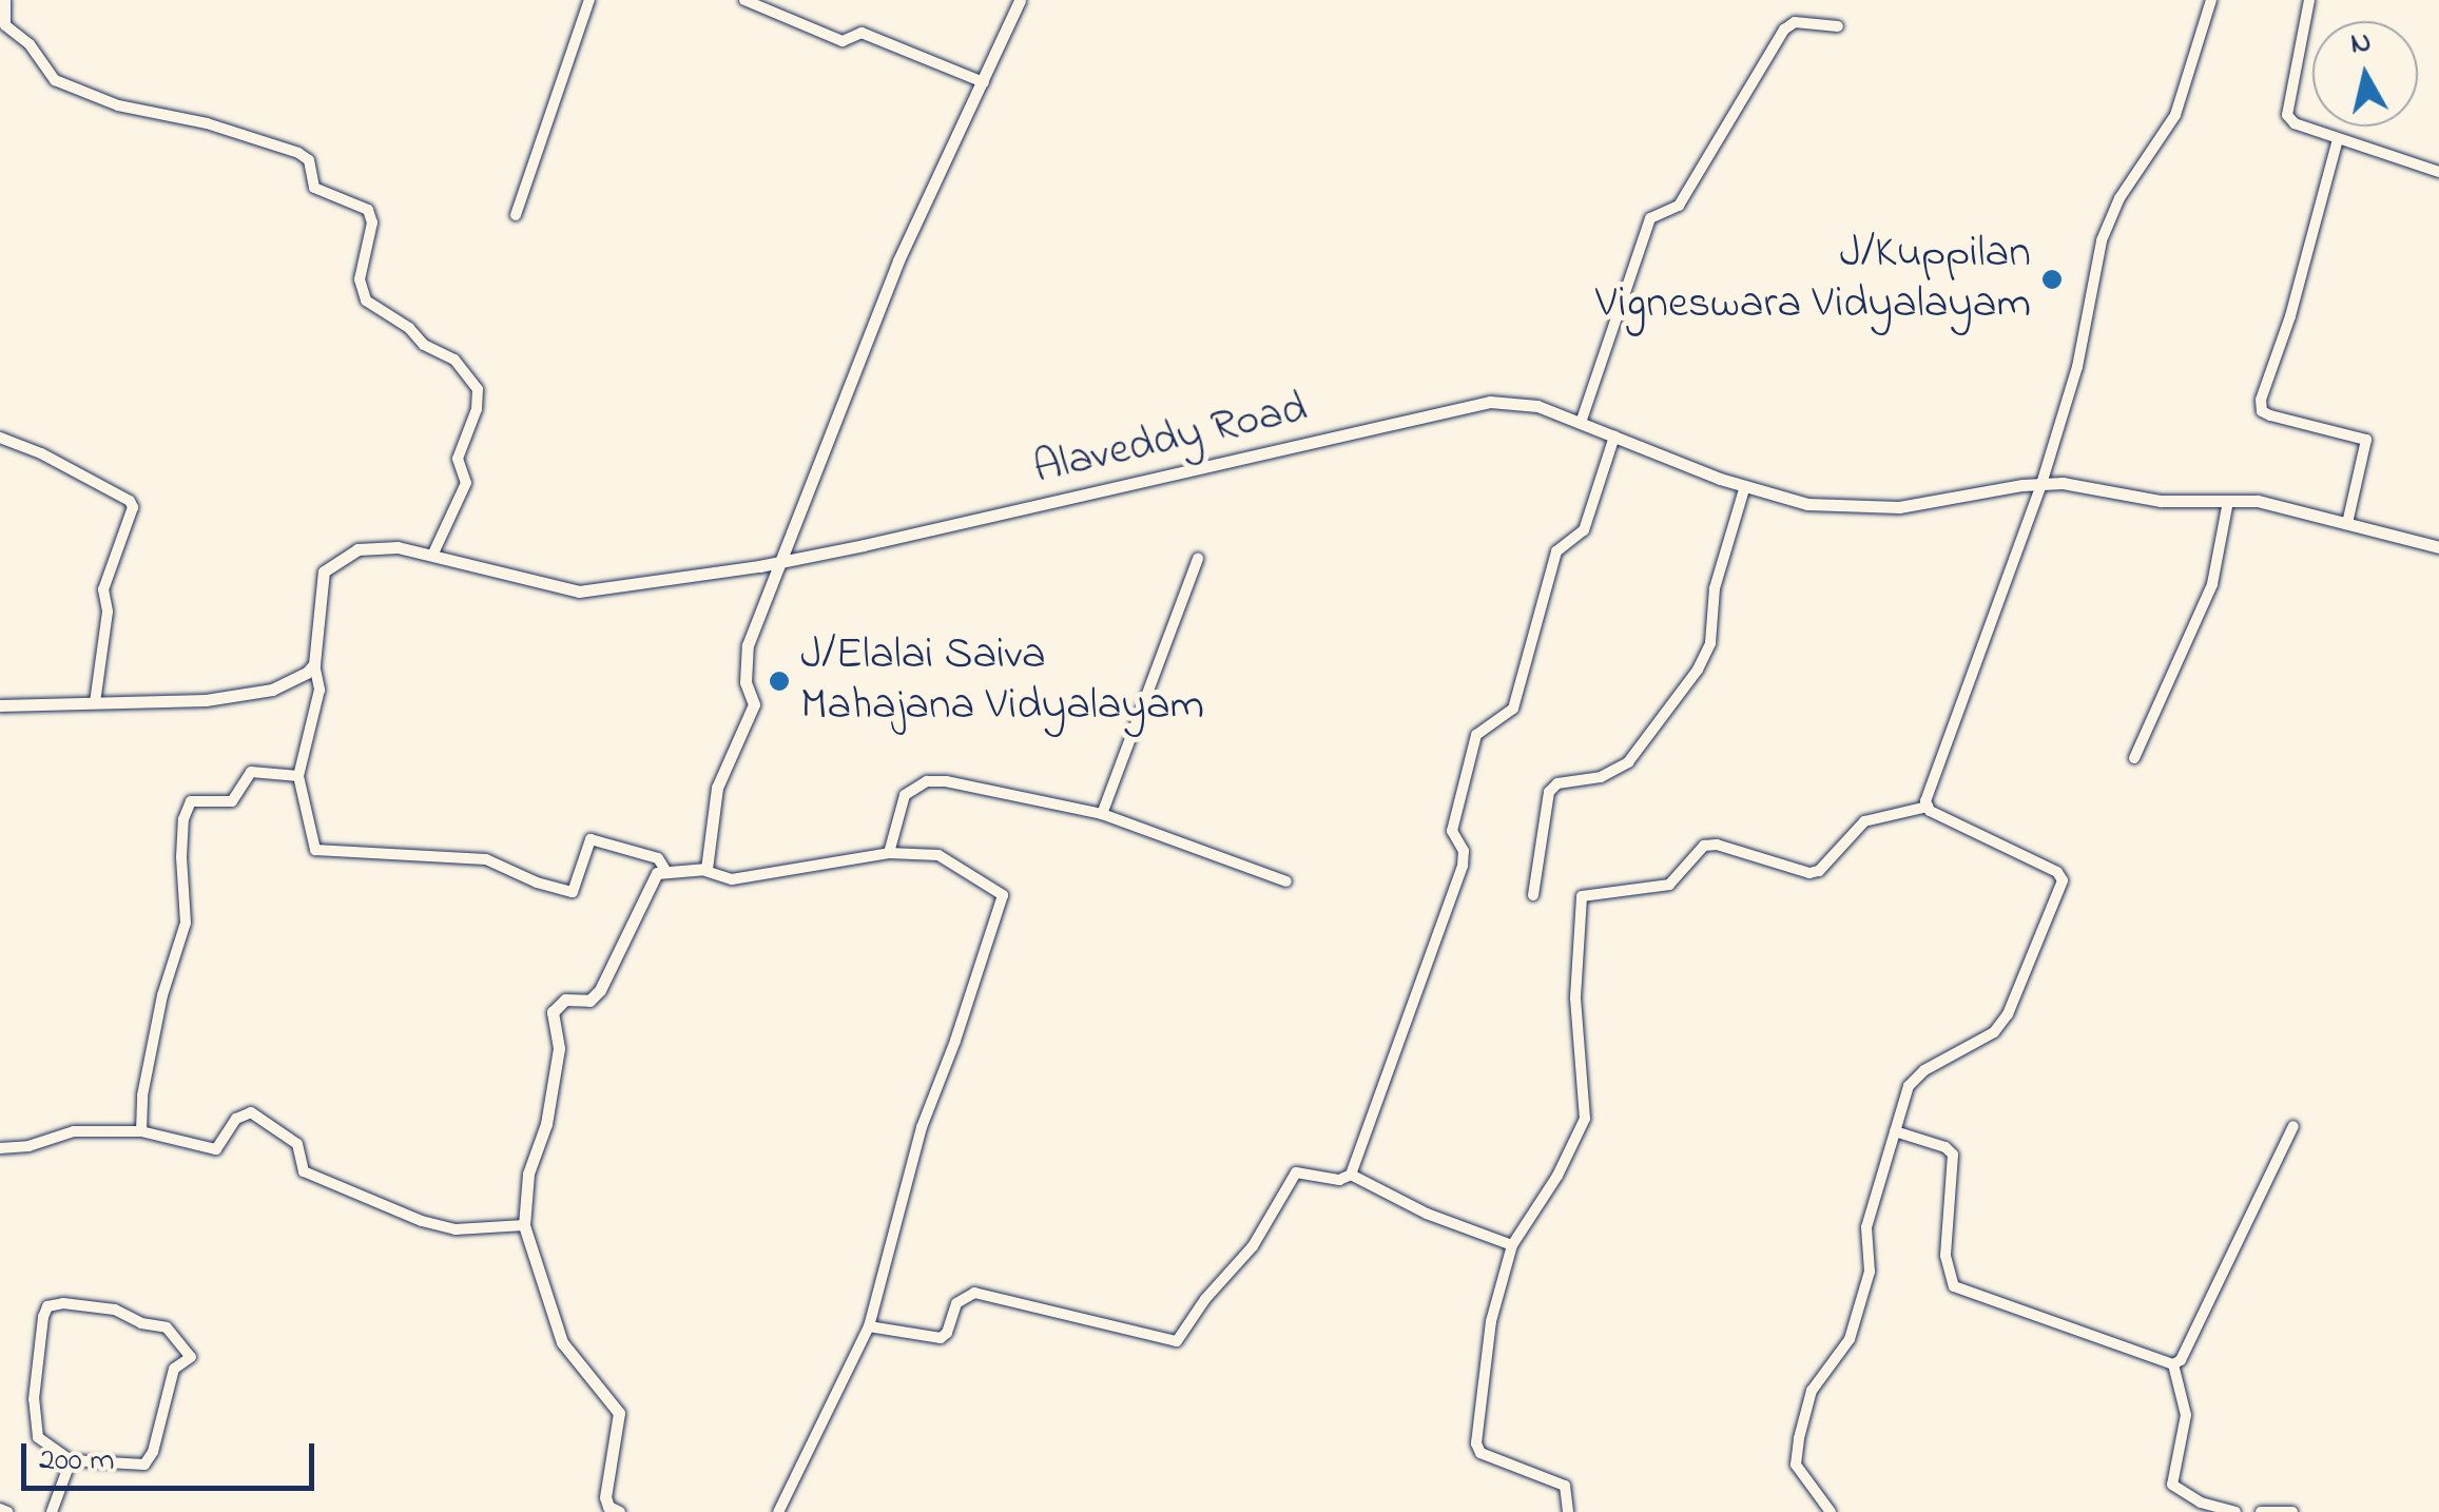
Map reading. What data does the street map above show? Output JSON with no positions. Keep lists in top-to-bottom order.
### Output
{
  "streets": {
    "street": ["Alaveddy Road"]
  },
  "places": ["J/Kuppilan Vigneswara Vidyalayam", "J/Elalai Saiva Mahajana Vidyalayam"],
  "scale_bar": "200 m",
  "north": "top"
}
